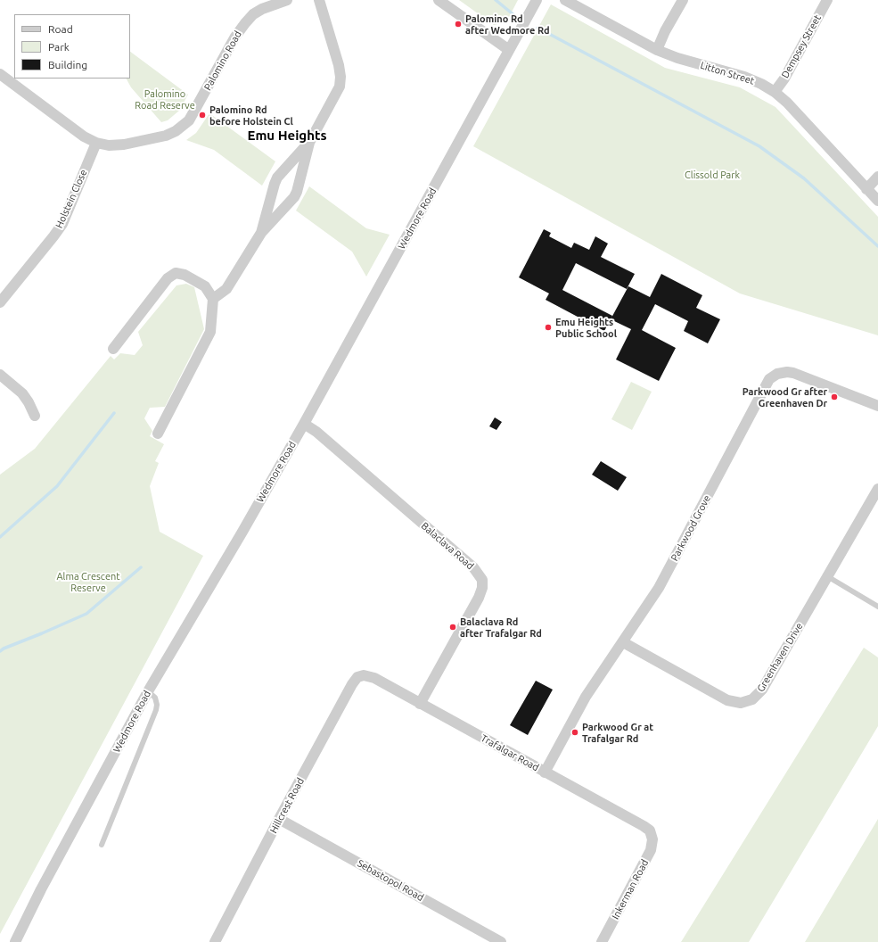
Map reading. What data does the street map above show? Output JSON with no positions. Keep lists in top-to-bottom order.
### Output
{
  "streets": {
    "street": [
      "Dempsey Street",
      "Palomino Road",
      "Litton Street",
      "Holstein Close",
      "Wedmore Road",
      "Parkwood Grove",
      "Balaclava Road",
      "Greenhaven Drive",
      "Trafalgar Road",
      "Hillcrest Road",
      "Sebastopol Road",
      "Inkerman Road"
    ]
  },
  "crossings": [
    ["Dempsey Street", "Litton Street"],
    ["Palomino Road", "Holstein Close"],
    ["Wedmore Road", "Balaclava Road"],
    ["Parkwood Grove", "Greenhaven Drive"],
    ["Parkwood Grove", "Trafalgar Road"],
    ["Balaclava Road", "Trafalgar Road"],
    ["Trafalgar Road", "Hillcrest Road"],
    ["Trafalgar Road", "Inkerman Road"],
    ["Hillcrest Road", "Sebastopol Road"]
  ],
  "districts": ["Emu Heights"],
  "parks": ["Palomino Road Reserve", "Clissold Park", "Alma Crescent Reserve"],
  "places": [
    "Palomino Rd after Wedmore Rd",
    "Palomino Rd before Holstein Cl",
    "Emu Heights Public School",
    "Parkwood Gr after Greenhaven Dr",
    "Balaclava Rd after Trafalgar Rd",
    "Parkwood Gr at Trafalgar Rd"
  ],
  "legend": ["Road", "Park", "Building"]
}
